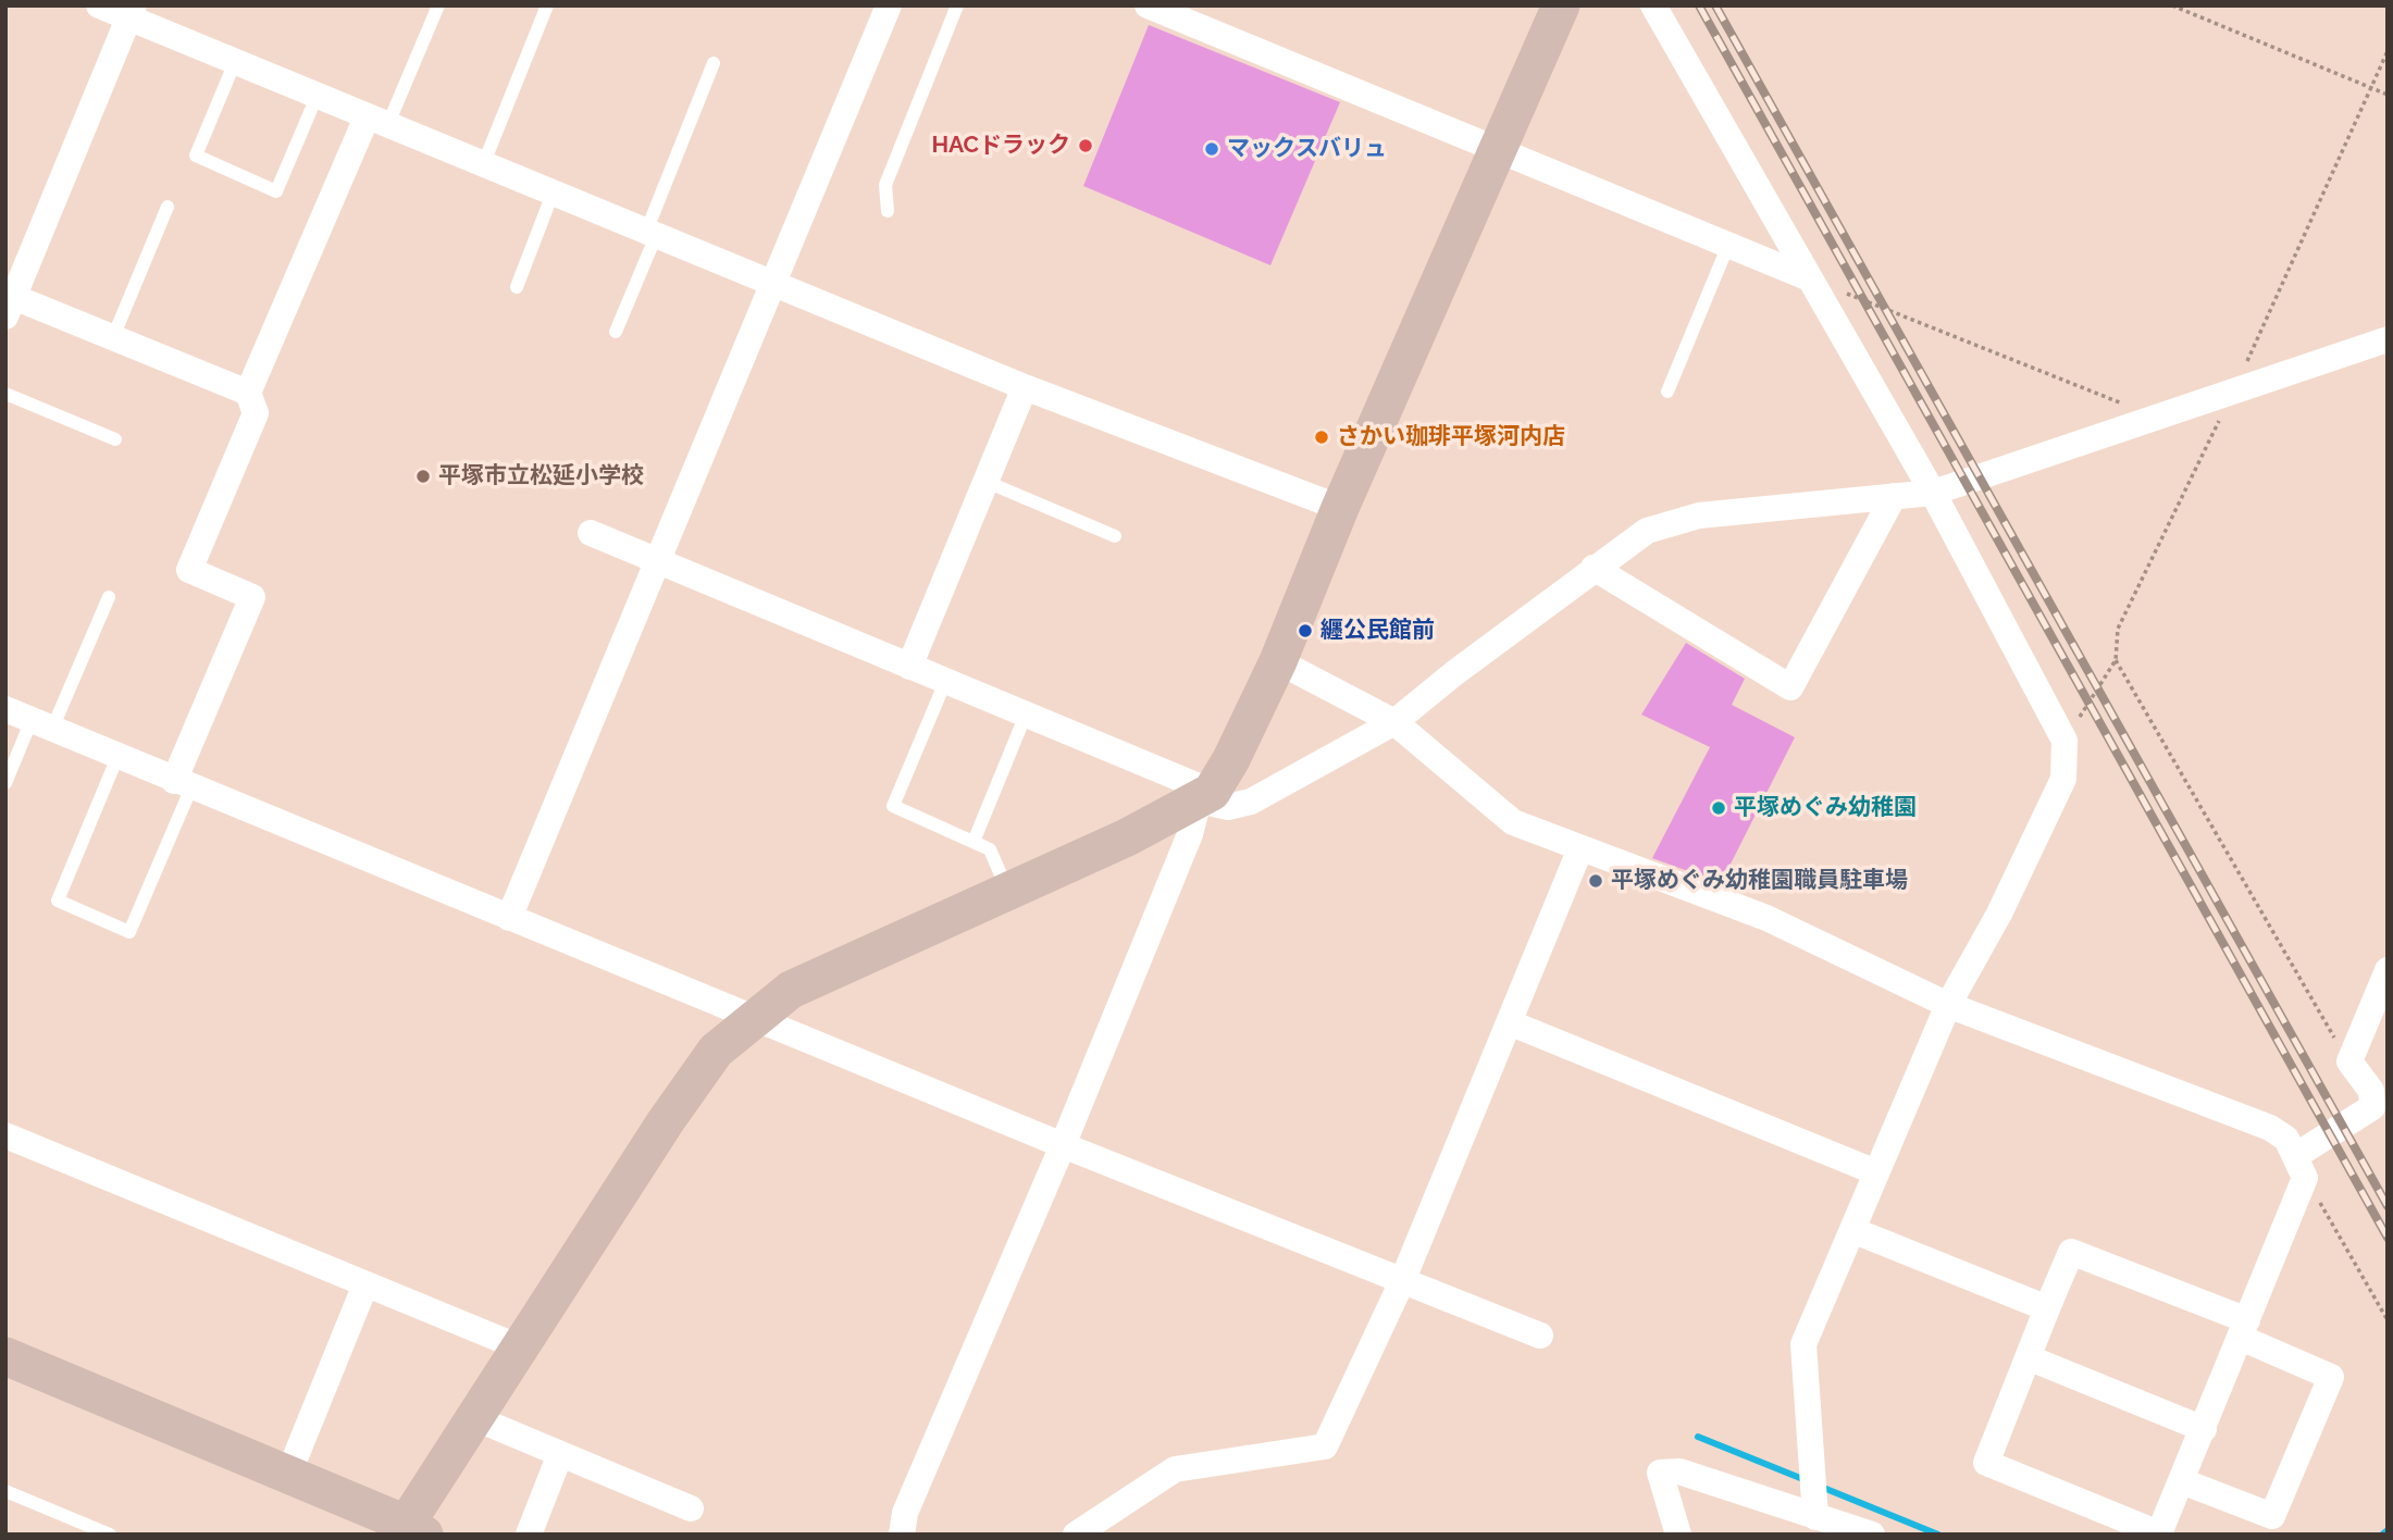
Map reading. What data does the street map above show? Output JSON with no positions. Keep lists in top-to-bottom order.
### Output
{
  "places": [
    "HACドラック",
    "マックスバリュ",
    "さかい珈琲平塚河内店",
    "平塚市立松延小学校",
    "纒公民館前",
    "平塚めぐみ幼稚園",
    "平塚めぐみ幼稚園職員駐車場"
  ]
}
